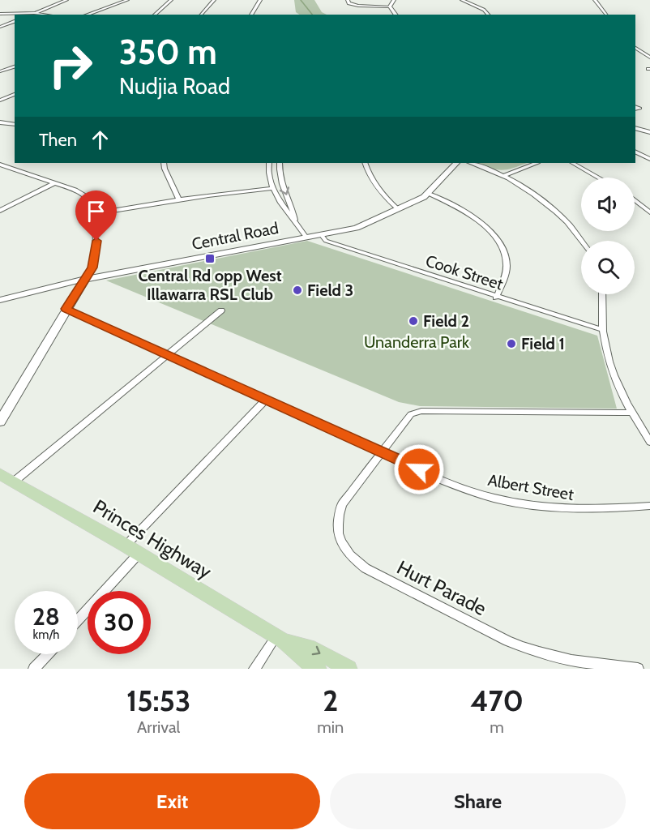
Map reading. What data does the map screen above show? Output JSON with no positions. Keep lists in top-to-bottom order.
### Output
{
  "streets": {
    "main road": ["Central Road", "Princes Highway"],
    "street": ["Cook Street", "Albert Street", "Hurt Parade"]
  },
  "crossings": [
    ["Central Road", "Cook Street"],
    ["Albert Street", "Hurt Parade"]
  ],
  "parks": ["Unanderra Park"],
  "places": {
    "transit": ["Central Rd opp West Illawarra RSL Club"],
    "other": ["Field 3", "Field 2", "Field 1"]
  },
  "page": {
    "turn": ["350 m", "Nudjia Road"],
    "then": "Then",
    "speed": "28 km/h",
    "limit": "30",
    "eta": [
      "15:53",
      "Arrival",
      "2",
      "min",
      "470",
      "m"
    ],
    "buttons": ["Exit", "Share"]
  }
}
